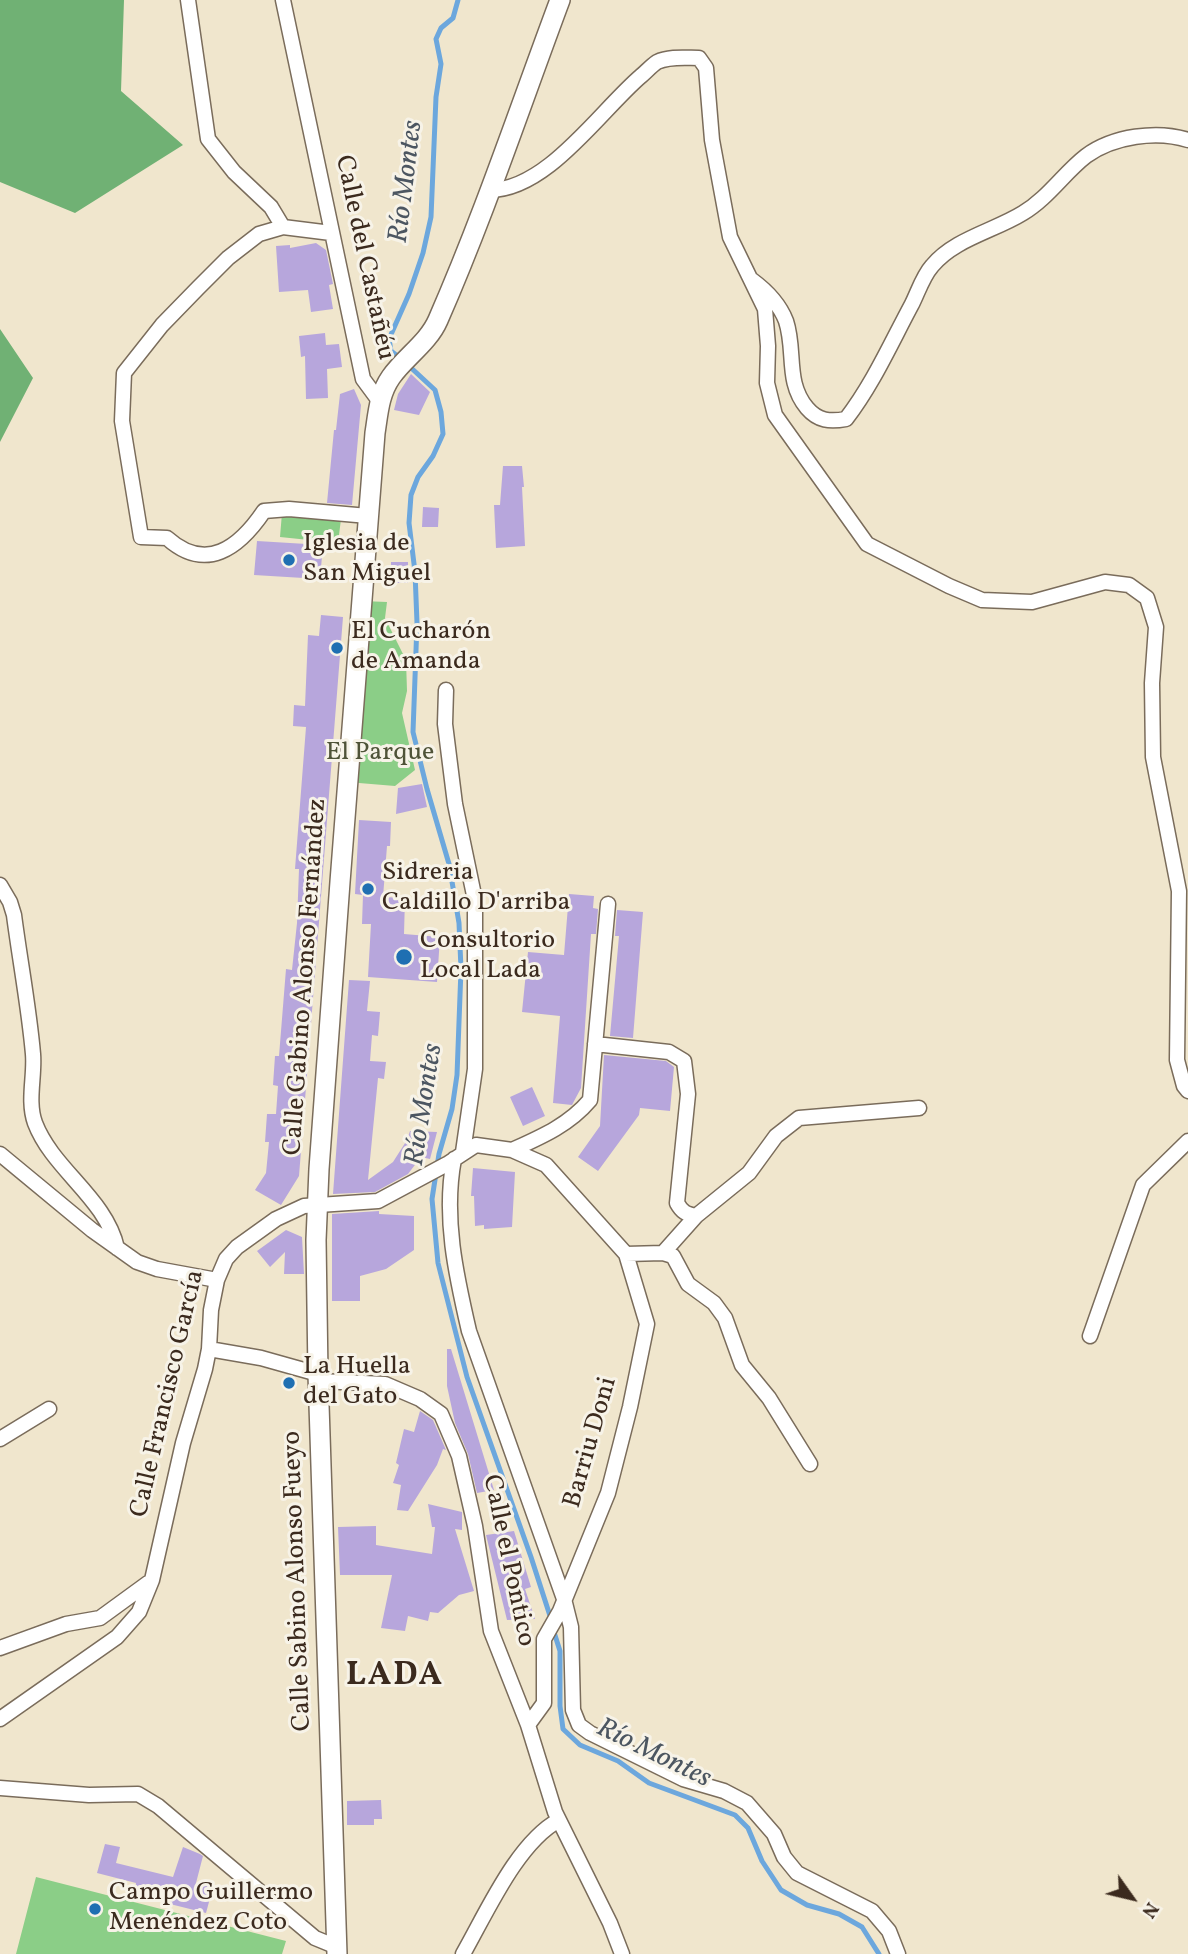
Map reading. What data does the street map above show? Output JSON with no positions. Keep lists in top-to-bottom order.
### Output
{
  "streets": {
    "street": [
      "Calle del Castañéu",
      "Calle Gabino Alonso Fernández",
      "Calle Francisco García",
      "Barriu Doni",
      "Calle el Pontico",
      "Calle Sabino Alonso Fueyo"
    ]
  },
  "crossings": [
    ["Calle del Castañéu", "Calle Gabino Alonso Fernández"],
    ["Calle Gabino Alonso Fernández", "Calle Francisco García"],
    ["Calle Gabino Alonso Fernández", "Barriu Doni"],
    ["Calle Gabino Alonso Fernández", "Calle Sabino Alonso Fueyo"],
    ["Calle Francisco García", "Barriu Doni"],
    ["Calle Francisco García", "Calle el Pontico"],
    ["Calle Francisco García", "Calle Sabino Alonso Fueyo"],
    ["Barriu Doni", "Calle el Pontico"],
    ["Barriu Doni", "Calle Sabino Alonso Fueyo"],
    ["Calle el Pontico", "Calle Sabino Alonso Fueyo"]
  ],
  "districts": ["LADA"],
  "water": ["Río Montes"],
  "parks": ["El Parque"],
  "places": [
    "Iglesia de San Miguel",
    "El Cucharón de Amanda",
    "Sidreria Caldillo D'arriba",
    "Consultorio Local Lada",
    "La Huella del Gato",
    "Campo Guillermo Menéndez Coto"
  ],
  "north": "bottom right"
}
